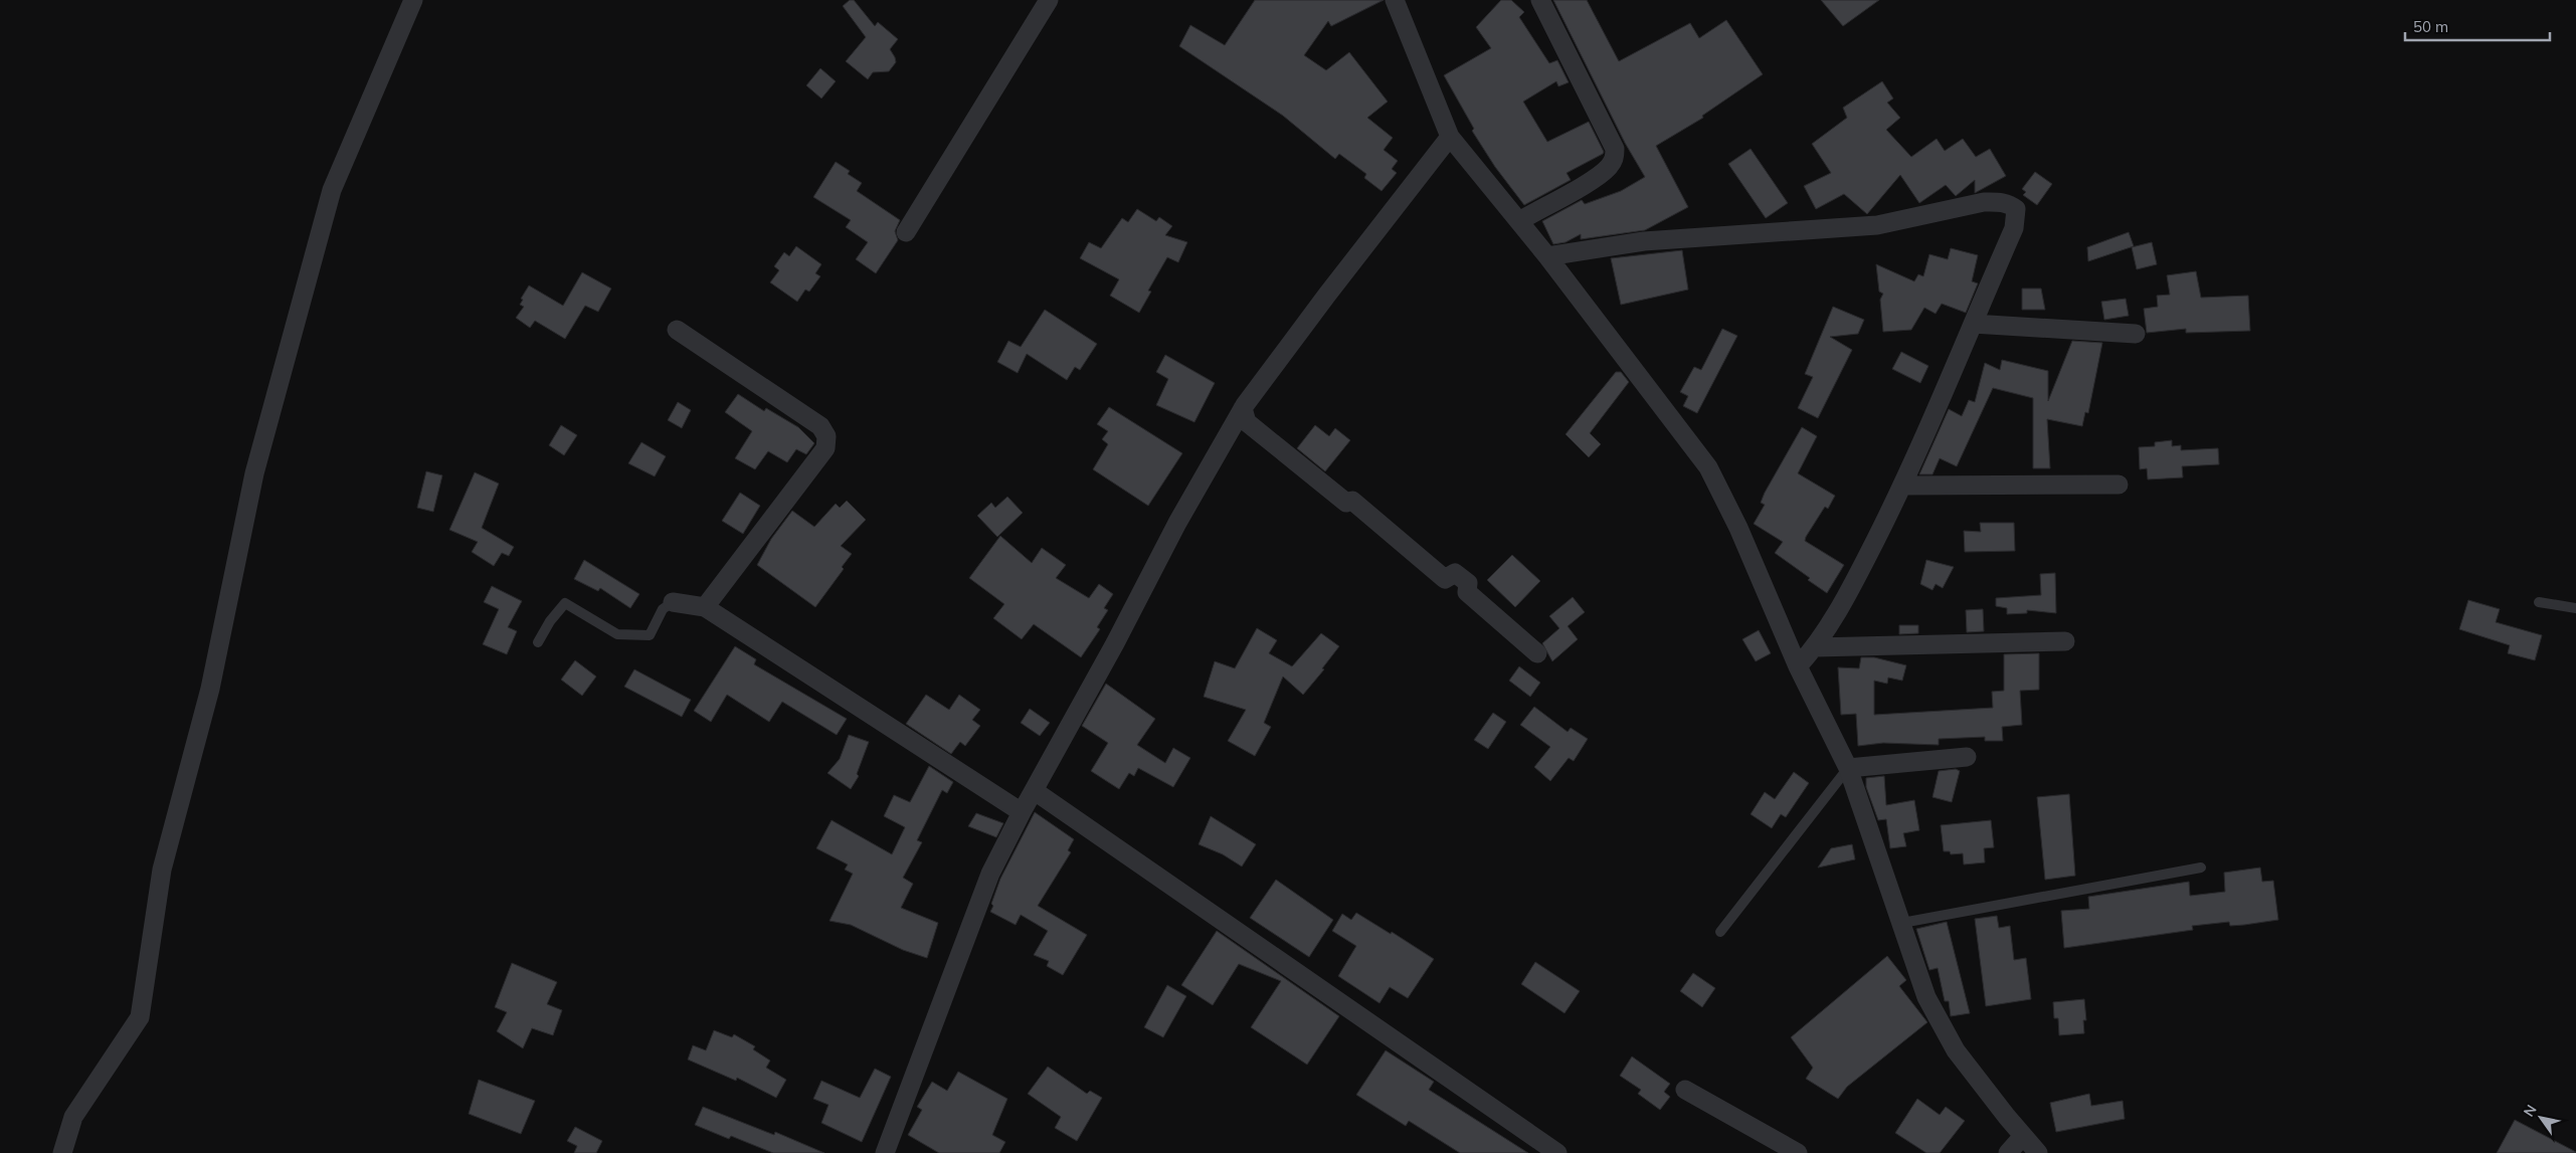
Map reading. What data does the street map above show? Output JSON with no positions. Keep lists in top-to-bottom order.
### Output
{
  "scale_bar": "50 m",
  "north": "top left"
}
